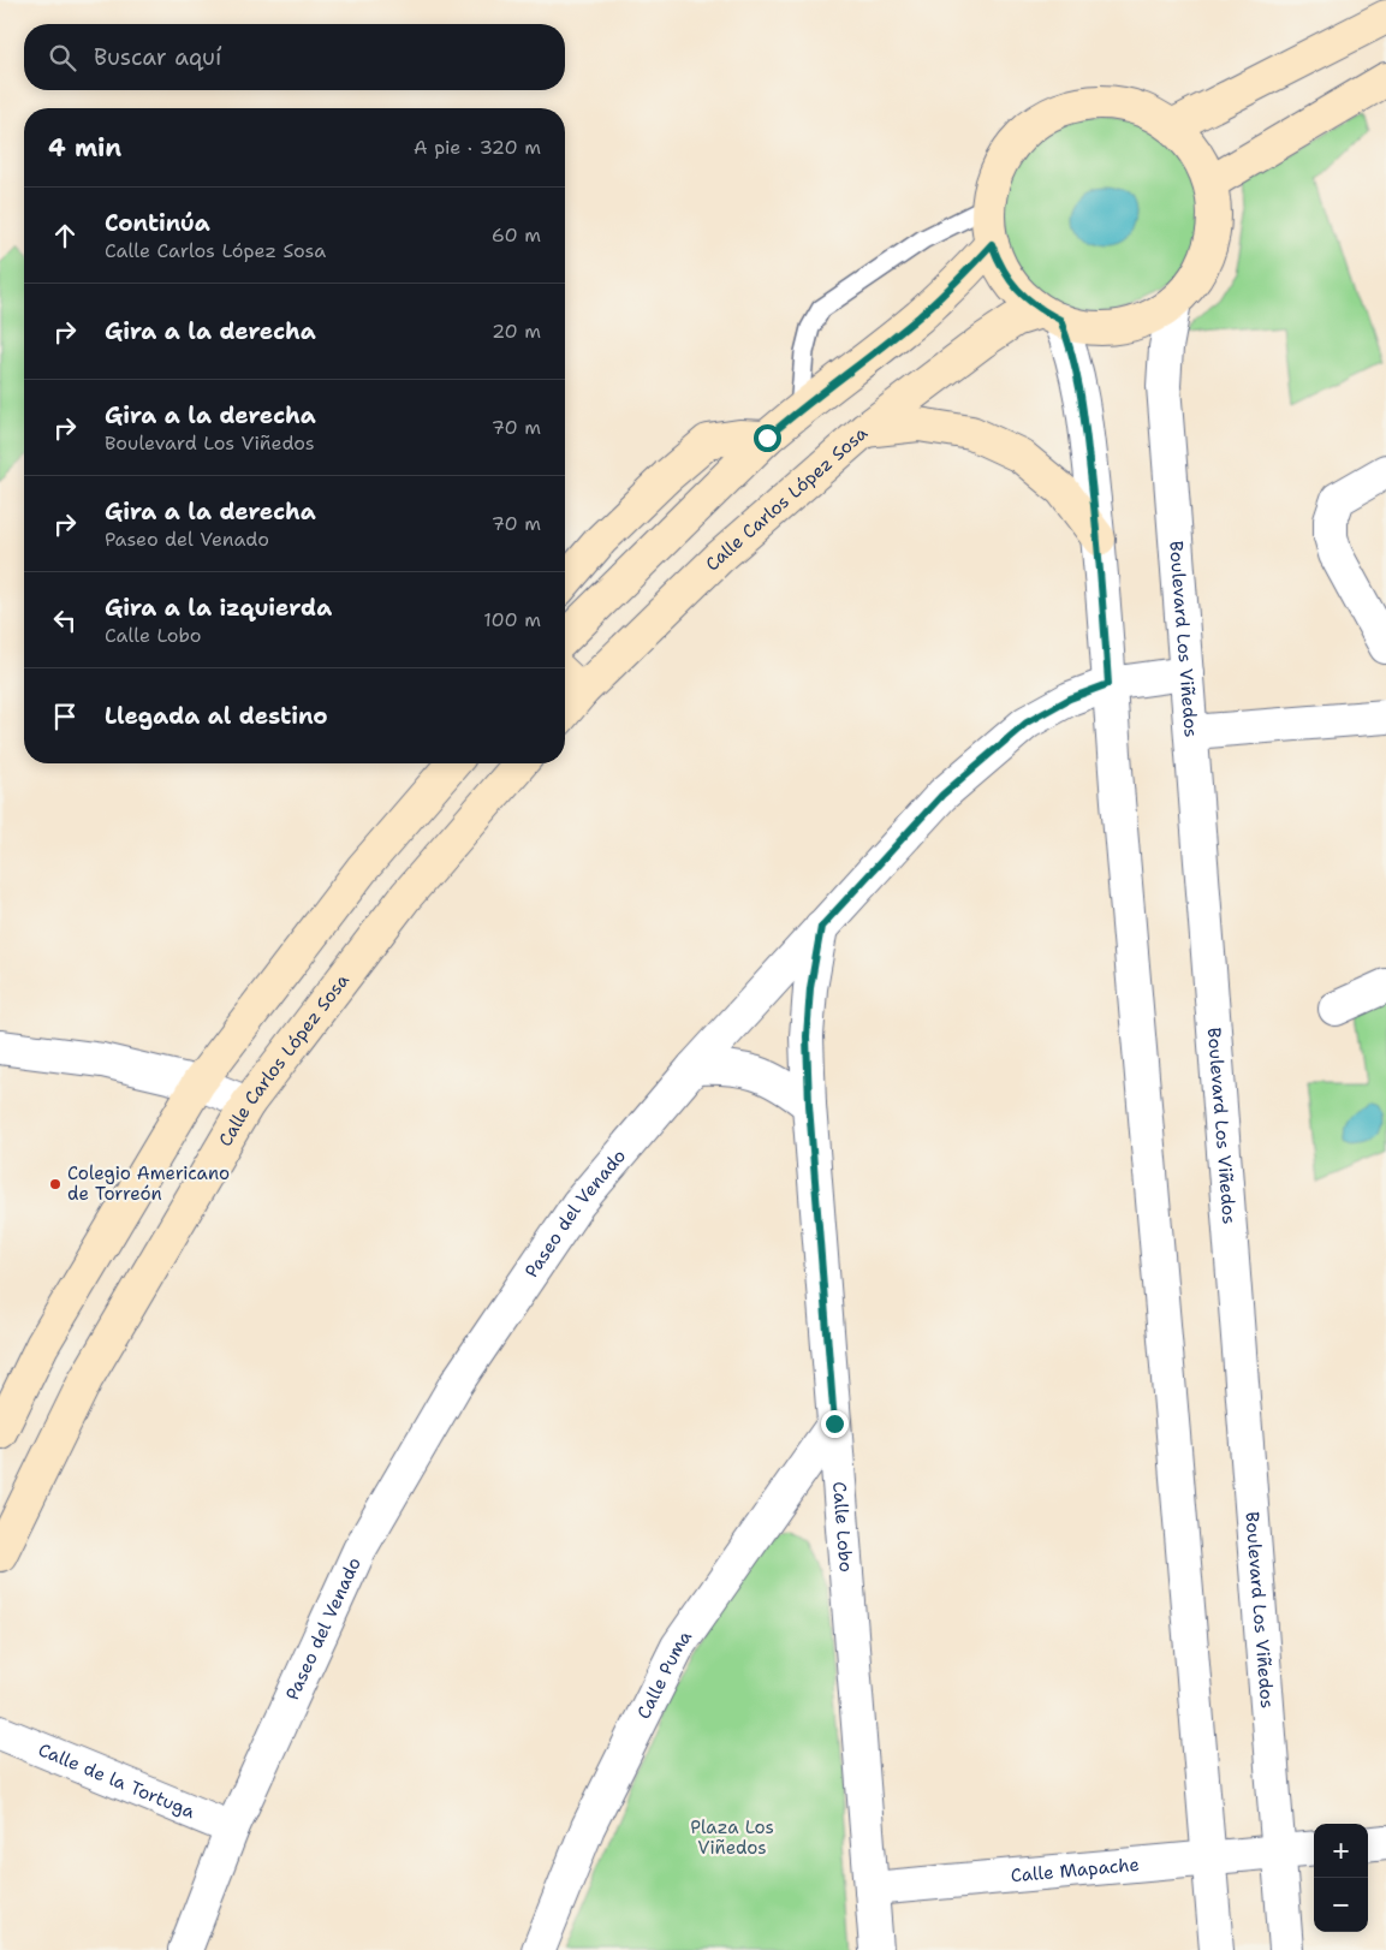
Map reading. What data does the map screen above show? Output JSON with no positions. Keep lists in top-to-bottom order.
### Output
{
  "streets": {
    "street": [
      "Calle Carlos López Sosa",
      "Boulevard Los Viñedos",
      "Paseo del Venado",
      "Calle Lobo",
      "Calle Puma",
      "Calle de la Tortuga",
      "Calle Mapache"
    ]
  },
  "crossings": [
    ["Boulevard Los Viñedos", "Paseo del Venado"],
    ["Boulevard Los Viñedos", "Calle Mapache"],
    ["Paseo del Venado", "Calle Lobo"],
    ["Paseo del Venado", "Calle de la Tortuga"],
    ["Calle Lobo", "Calle Puma"],
    ["Calle Lobo", "Calle Mapache"]
  ],
  "parks": ["Plaza Los Viñedos"],
  "places": ["Colegio Americano de Torreón"],
  "page": {
    "search": "Buscar aquí",
    "heading": ["4 min", "A pie · 320 m"],
    "list": [
      ["Continúa", "Calle Carlos López Sosa", "60 m"],
      ["Gira a la derecha", "20 m"],
      ["Gira a la derecha", "Boulevard Los Viñedos", "70 m"],
      ["Gira a la derecha", "Paseo del Venado", "70 m"],
      ["Gira a la izquierda", "Calle Lobo", "100 m"],
      "Llegada al destino"
    ],
    "map_buttons": ["+", "−"]
  }
}
